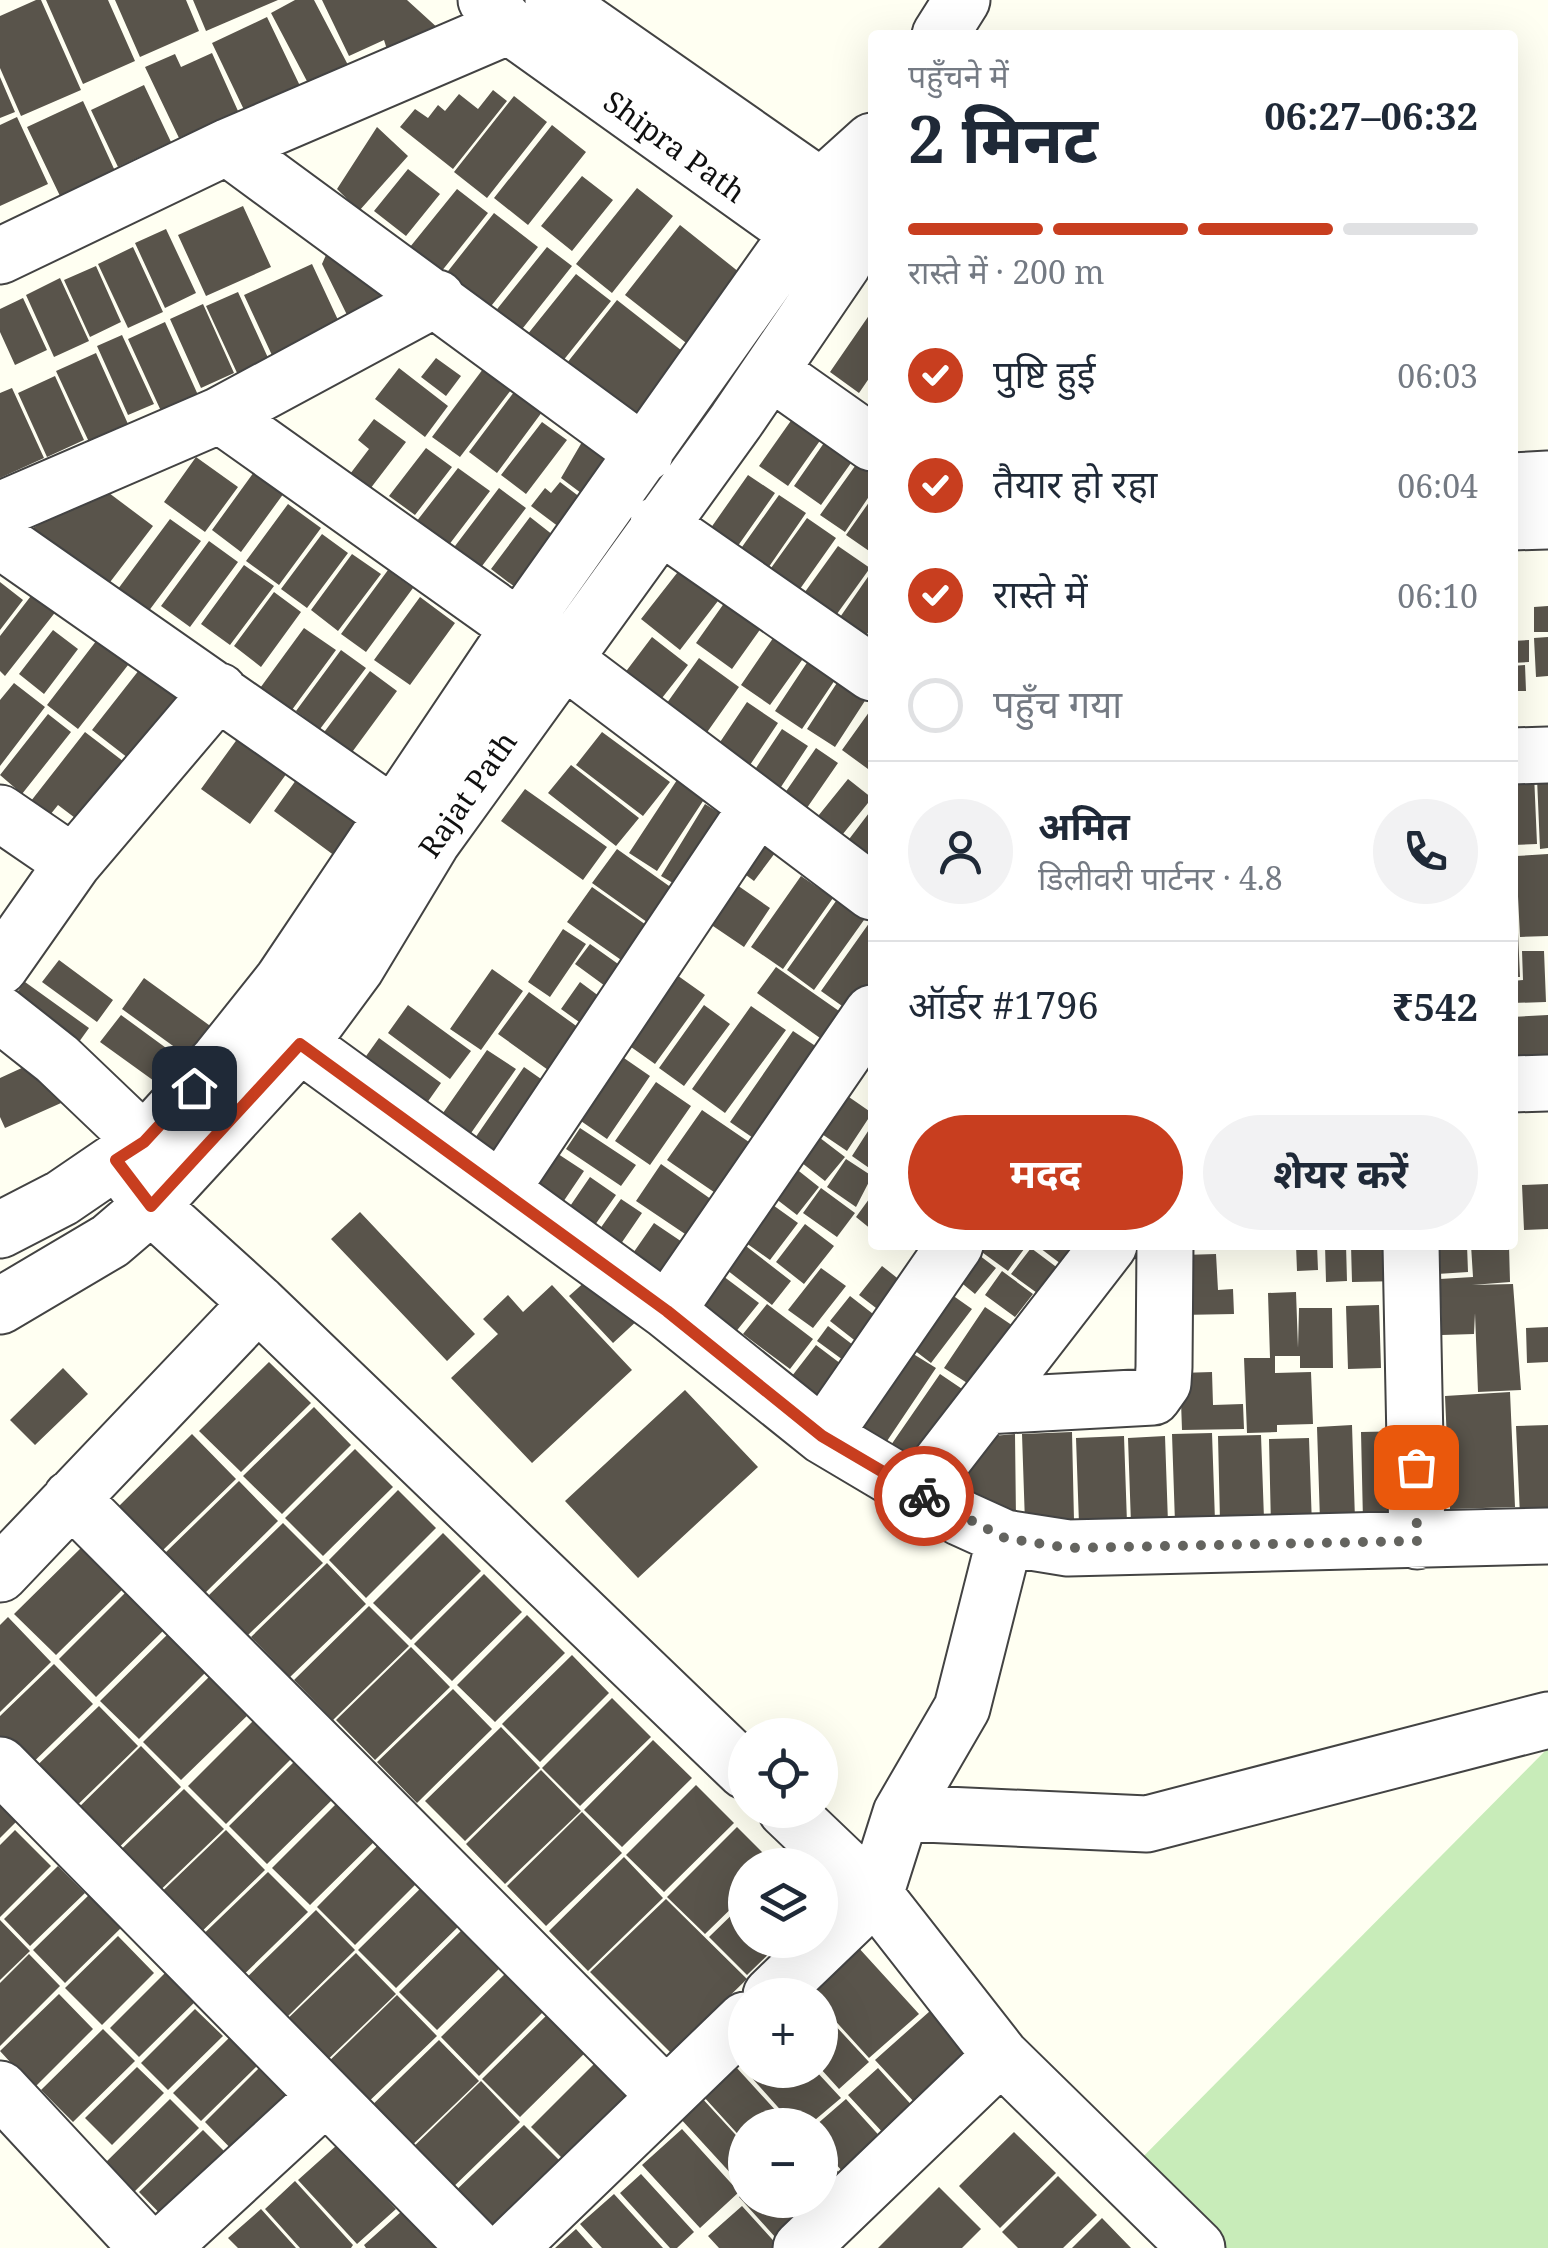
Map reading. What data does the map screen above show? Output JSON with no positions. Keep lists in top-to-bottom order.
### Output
{
  "streets": {
    "street": ["Shipra Path", "Rajat Path"]
  },
  "crossings": [
    ["Shipra Path", "Rajat Path"]
  ],
  "page": {
    "heading": ["2 मिनट", "पहुँचने में", "06:27–06:32"],
    "panel": [
      "अमित",
      "डिलीवरी पार्टनर · 4.8",
      "ऑर्डर #1796",
      "₹542"
    ],
    "bar": "रास्ते में · 200 m",
    "list": [
      ["पुष्टि हुई", "06:03"],
      ["तैयार हो रहा", "06:04"],
      ["रास्ते में", "06:10"],
      "पहुँच गया"
    ],
    "buttons": ["मदद", "शेयर करें"],
    "map_buttons": ["+", "−"]
  }
}
